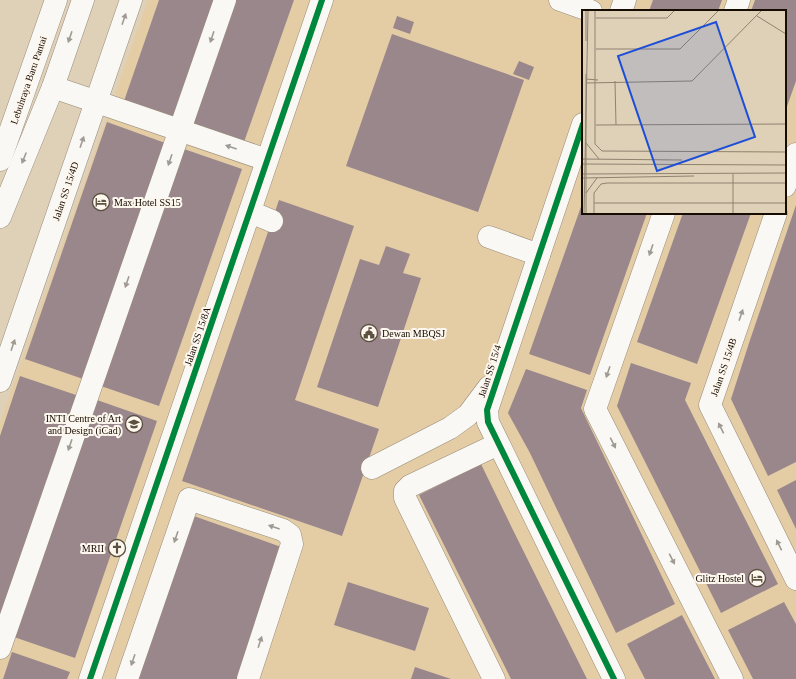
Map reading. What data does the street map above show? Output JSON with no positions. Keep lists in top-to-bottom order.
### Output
{
  "streets": {
    "main road": [
      "Lebuhraya Baru Pantai",
      "Jalan SS 15/4D",
      "Jalan SS 15/8A",
      "Jalan SS 15/4B",
      "Jalan SS 15/4"
    ]
  },
  "places": {
    "hotel": ["Max Hotel SS15", "Glitz Hostel"],
    "public building": ["Dewan MBQSJ"],
    "school or university": ["INTI Centre of Art and Design (iCad)"],
    "church": ["MRII"]
  }
}
